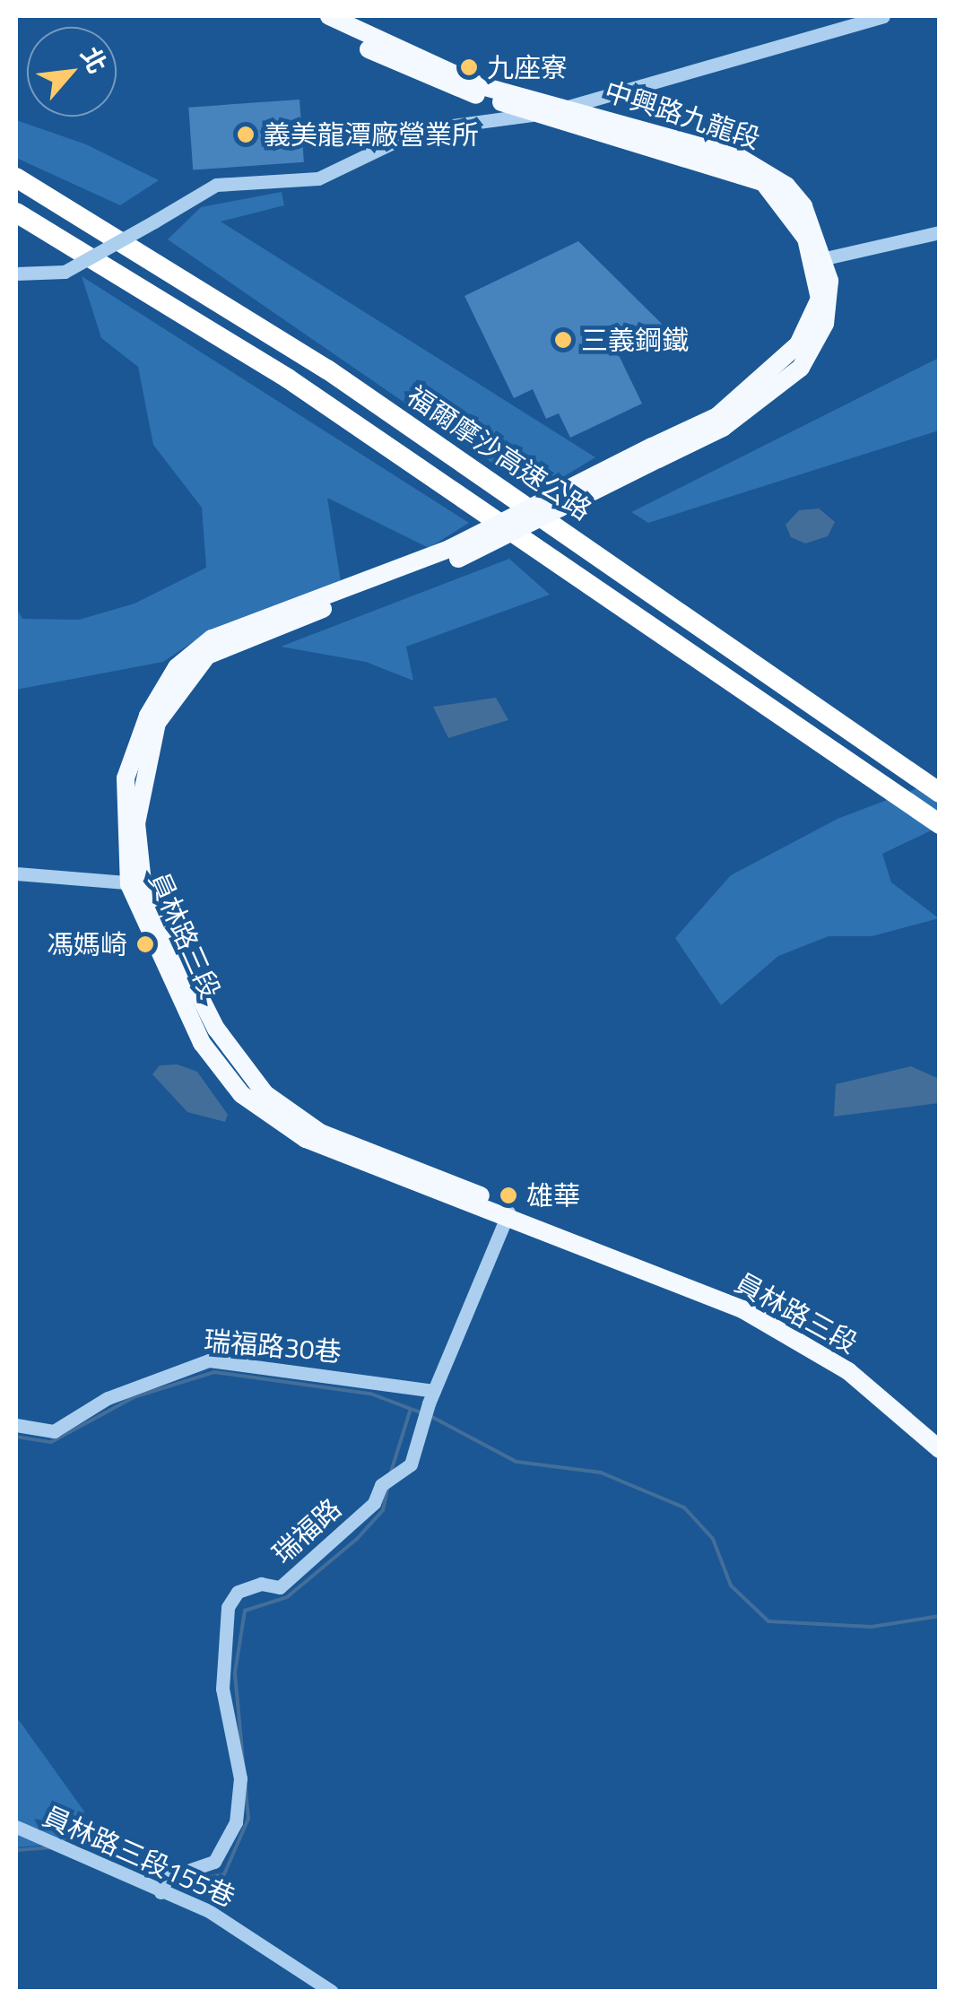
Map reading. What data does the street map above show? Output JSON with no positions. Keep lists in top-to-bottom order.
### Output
{
  "streets": {
    "highway": ["福爾摩沙高速公路"],
    "main road": ["中興路九龍段", "員林路三段"],
    "street": ["瑞福路30巷", "瑞福路", "員林路三段155巷"]
  },
  "crossings": [
    ["中興路九龍段", "員林路三段"],
    ["員林路三段", "瑞福路"],
    ["瑞福路30巷", "瑞福路"],
    ["瑞福路", "員林路三段155巷"]
  ],
  "places": [
    "九座寮",
    "義美龍潭廠營業所",
    "三義鋼鐵",
    "馮媽崎",
    "雄華"
  ],
  "north": "top right"
}
